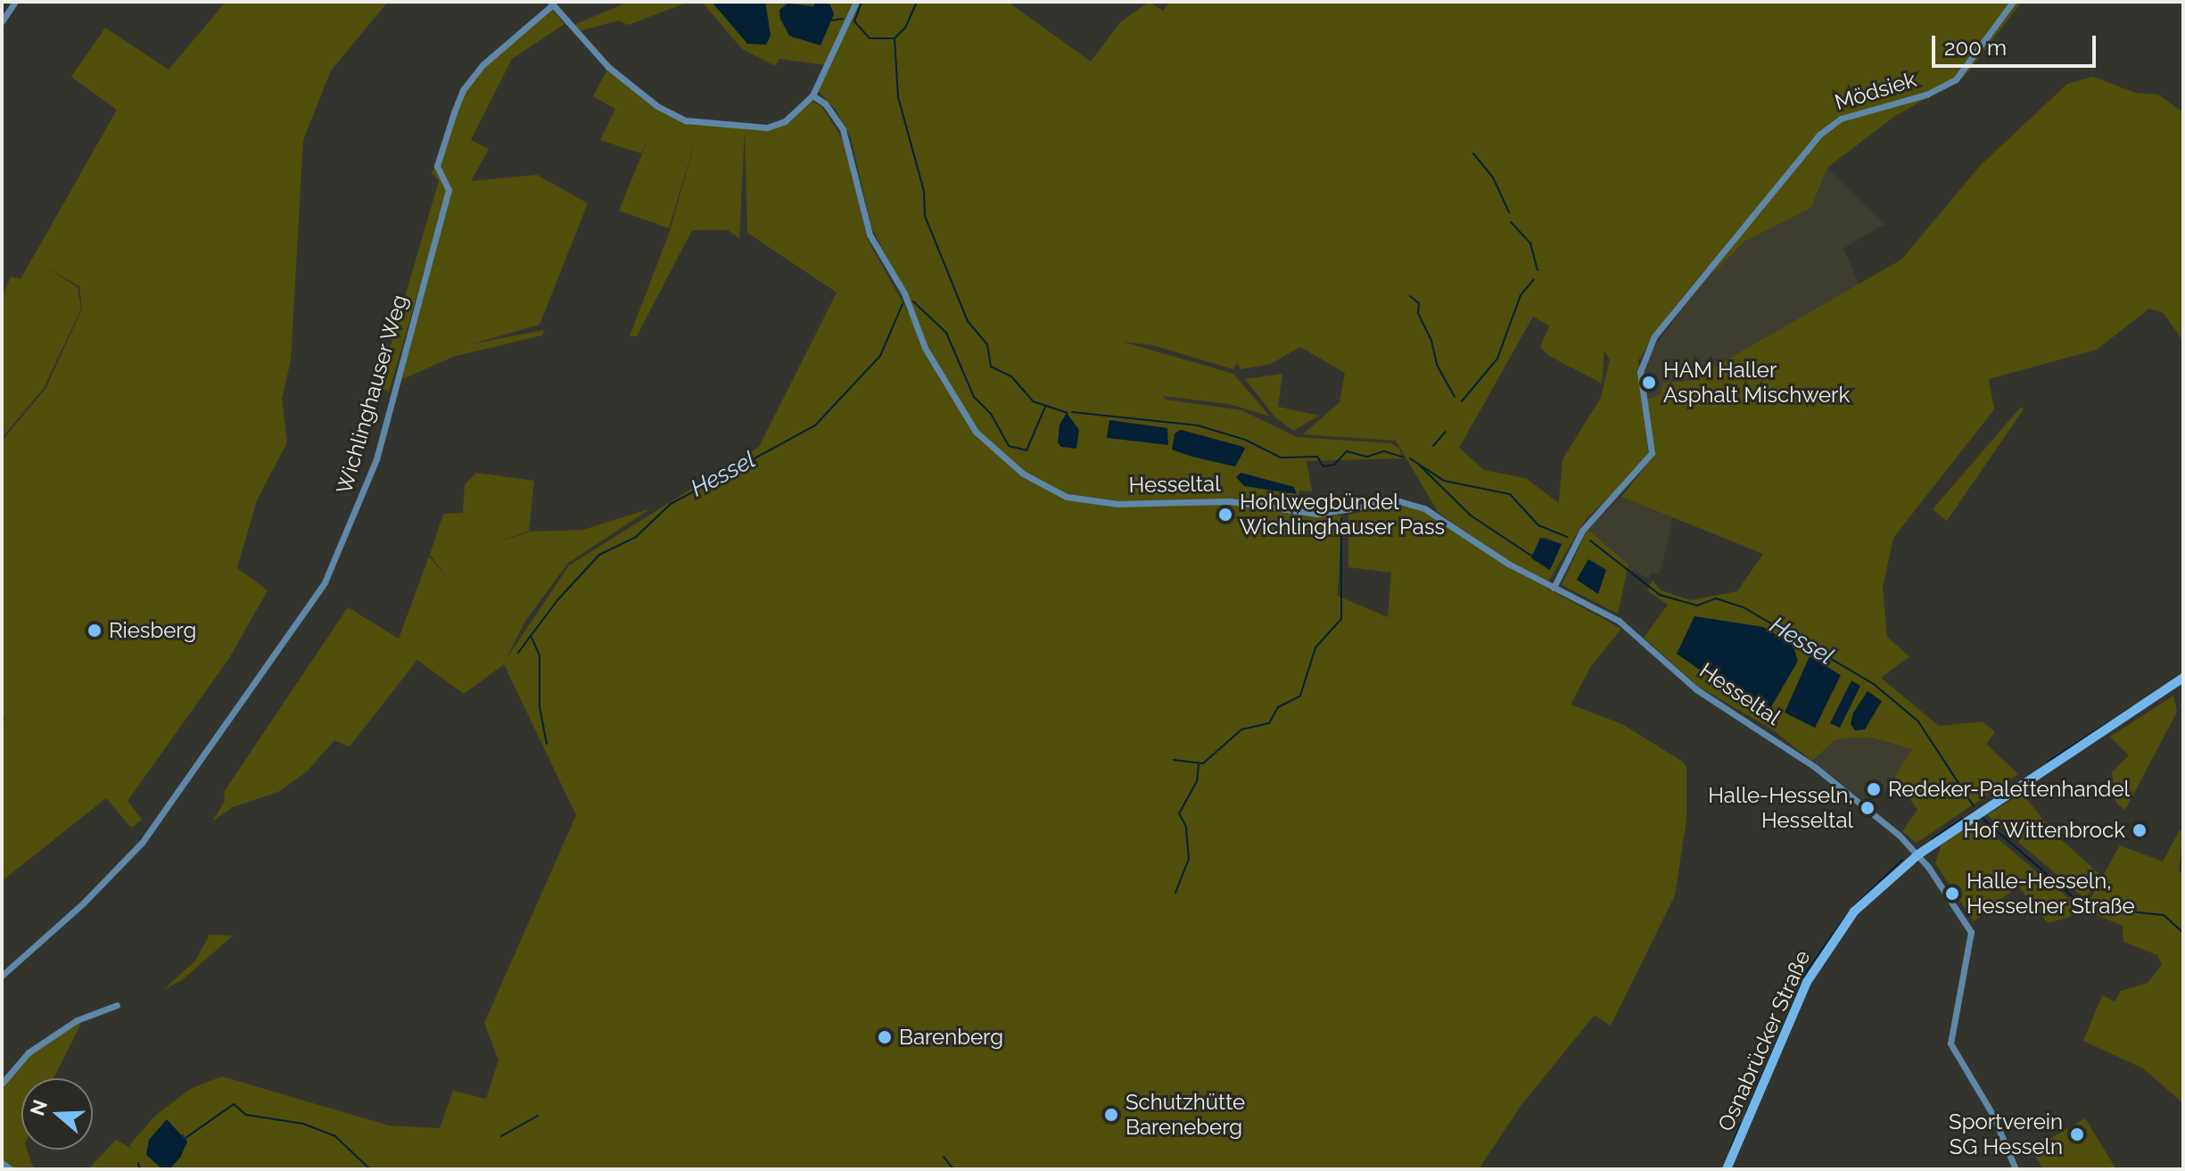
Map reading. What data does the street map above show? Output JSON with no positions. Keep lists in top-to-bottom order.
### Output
{
  "streets": {
    "main road": ["Osnabrücker Straße"],
    "street": ["Mödsiek", "Wichlinghauser Weg", "Hesseltal"]
  },
  "crossings": [
    ["Mödsiek", "Hesseltal"],
    ["Hesseltal", "Osnabrücker Straße"]
  ],
  "water": ["Hessel"],
  "places": [
    "HAM Haller Asphalt Mischwerk",
    "Hohlwegbündel Wichlinghauser Pass",
    "Riesberg",
    "Redeker-Palettenhandel",
    "Halle-Hesseln, Hesseltal",
    "Hof Wittenbrock",
    "Halle-Hesseln, Hesselner Straße",
    "Barenberg",
    "Schutzhütte Bareneberg",
    "Sportverein SG Hesseln"
  ],
  "scale_bar": "200 m",
  "north": "left"
}
